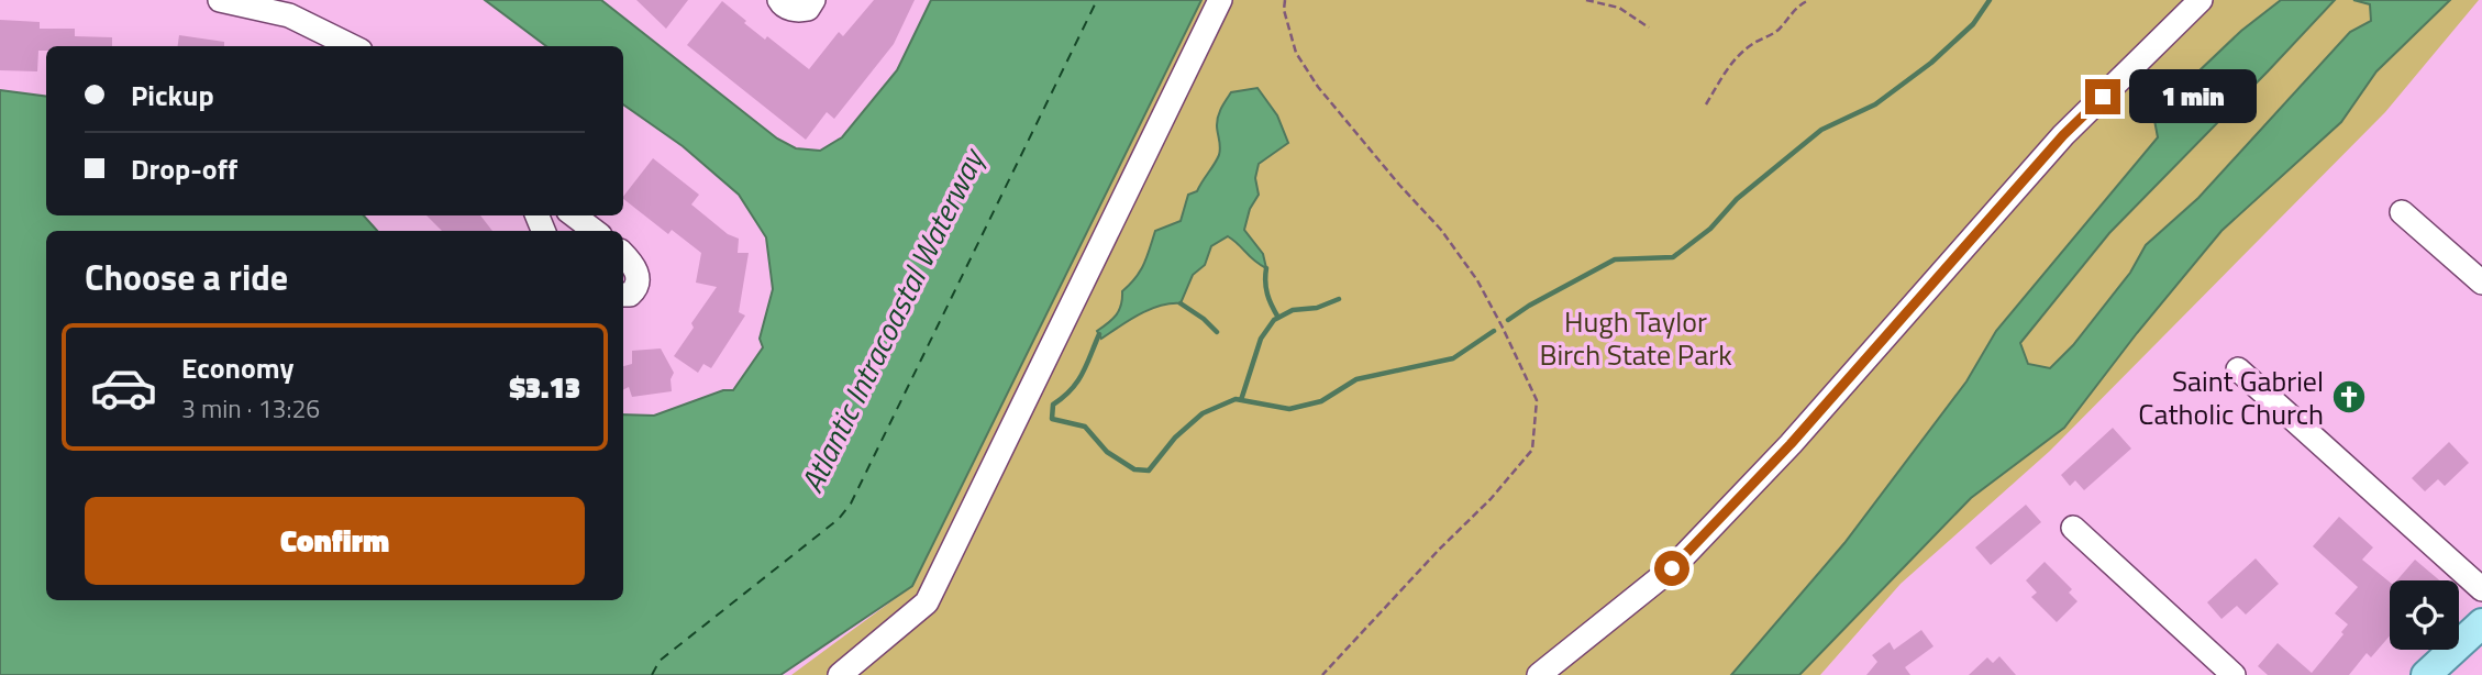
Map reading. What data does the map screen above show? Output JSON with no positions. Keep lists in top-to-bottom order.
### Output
{
  "water": ["Atlantic Intracoastal Waterway"],
  "parks": ["Hugh Taylor Birch State Park"],
  "places": {
    "church": ["Saint Gabriel Catholic Church"]
  },
  "page": {
    "banner": ["Pickup", "Drop-off"],
    "bubble": "1 min",
    "heading": "Choose a ride",
    "list": [
      {
        "name": "Economy",
        "note": "3 min · 13:26",
        "value": "$3.13"
      }
    ],
    "buttons": "Confirm"
  }
}
